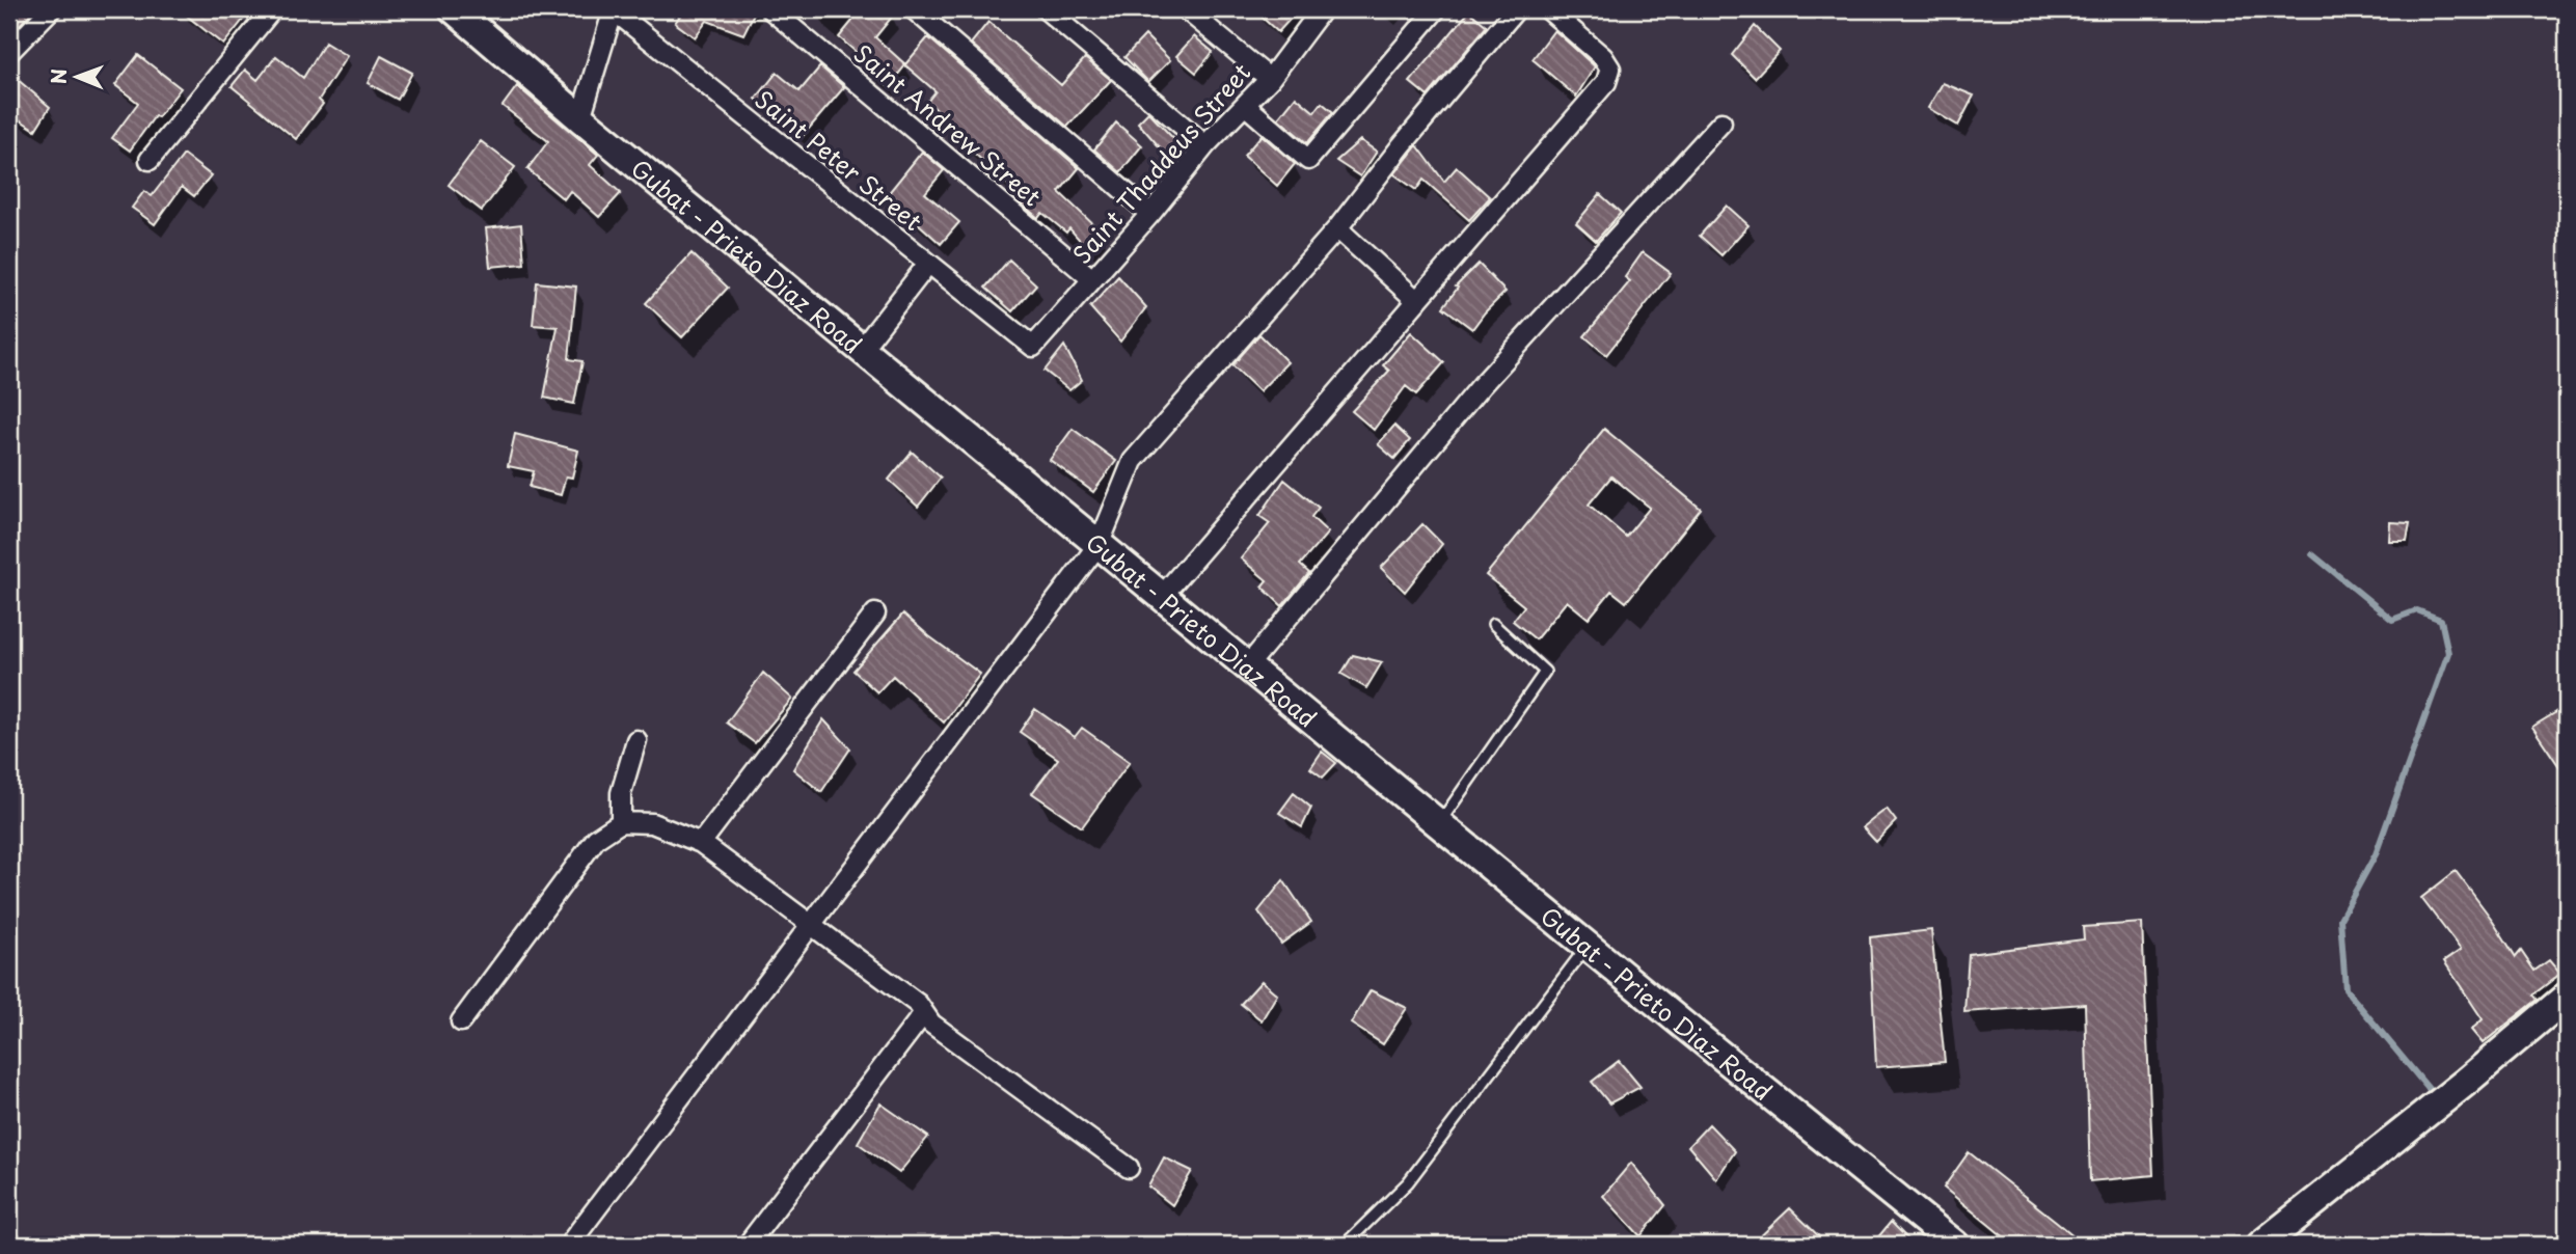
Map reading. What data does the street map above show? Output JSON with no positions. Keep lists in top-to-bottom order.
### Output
{
  "streets": {
    "main road": ["Gubat - Prieto Diaz Road"],
    "street": ["Saint Andrew Street", "Saint Peter Street", "Saint Thaddeus Street"]
  },
  "crossings": [
    ["Saint Andrew Street", "Saint Thaddeus Street"],
    ["Saint Peter Street", "Saint Thaddeus Street"]
  ],
  "north": "left"
}
